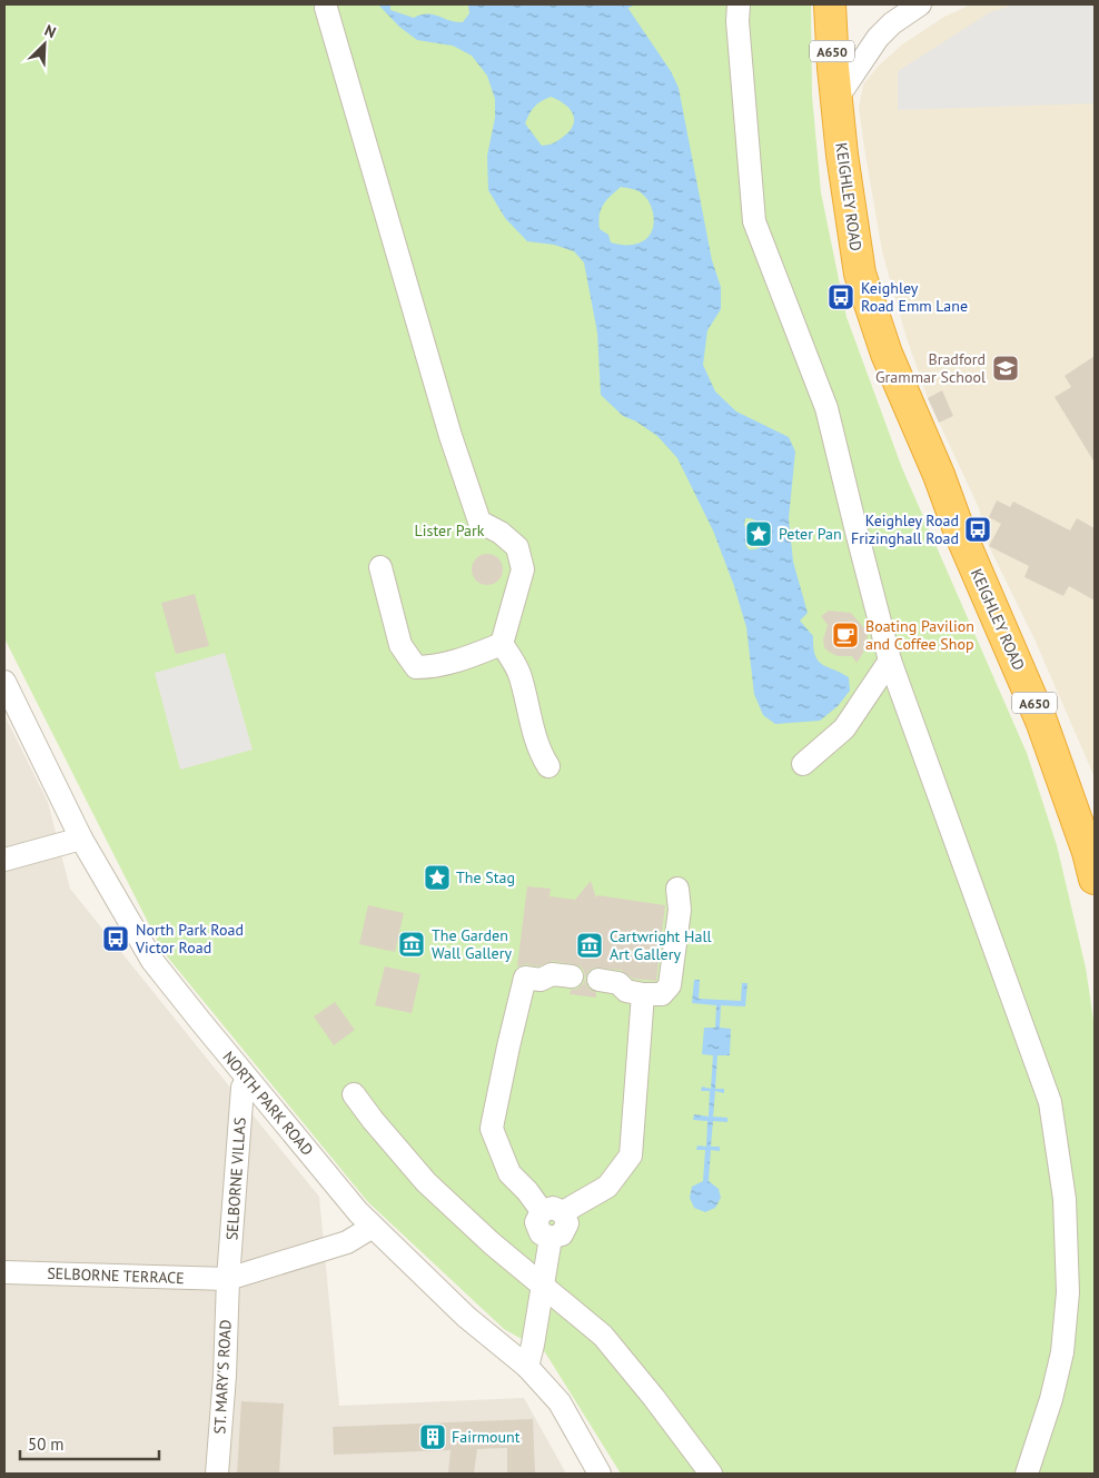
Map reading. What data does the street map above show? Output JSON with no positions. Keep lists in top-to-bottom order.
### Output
{
  "streets": {
    "highway": ["A650", "KEIGHLEY ROAD"],
    "street": [
      "NORTH PARK ROAD",
      "SELBORNE VILLAS",
      "SELBORNE TERRACE",
      "ST. MARY'S ROAD"
    ]
  },
  "crossings": [
    ["NORTH PARK ROAD", "SELBORNE VILLAS"],
    ["NORTH PARK ROAD", "SELBORNE TERRACE"],
    ["SELBORNE VILLAS", "SELBORNE TERRACE"],
    ["SELBORNE VILLAS", "ST. MARY'S ROAD"],
    ["SELBORNE TERRACE", "ST. MARY'S ROAD"]
  ],
  "parks": ["Lister Park"],
  "places": {
    "bus stop": ["Keighley Road Emm Lane", "Keighley Road Frizinghall Road", "North Park Road Victor Road"],
    "school or university": ["Bradford Grammar School"],
    "place": ["Peter Pan", "The Stag"],
    "cafe": ["Boating Pavilion and Coffee Shop"],
    "museum": ["The Garden Wall Gallery", "Cartwright Hall Art Gallery"],
    "building": ["Fairmount"]
  },
  "scale_bar": "50 m",
  "north": "top right"
}
